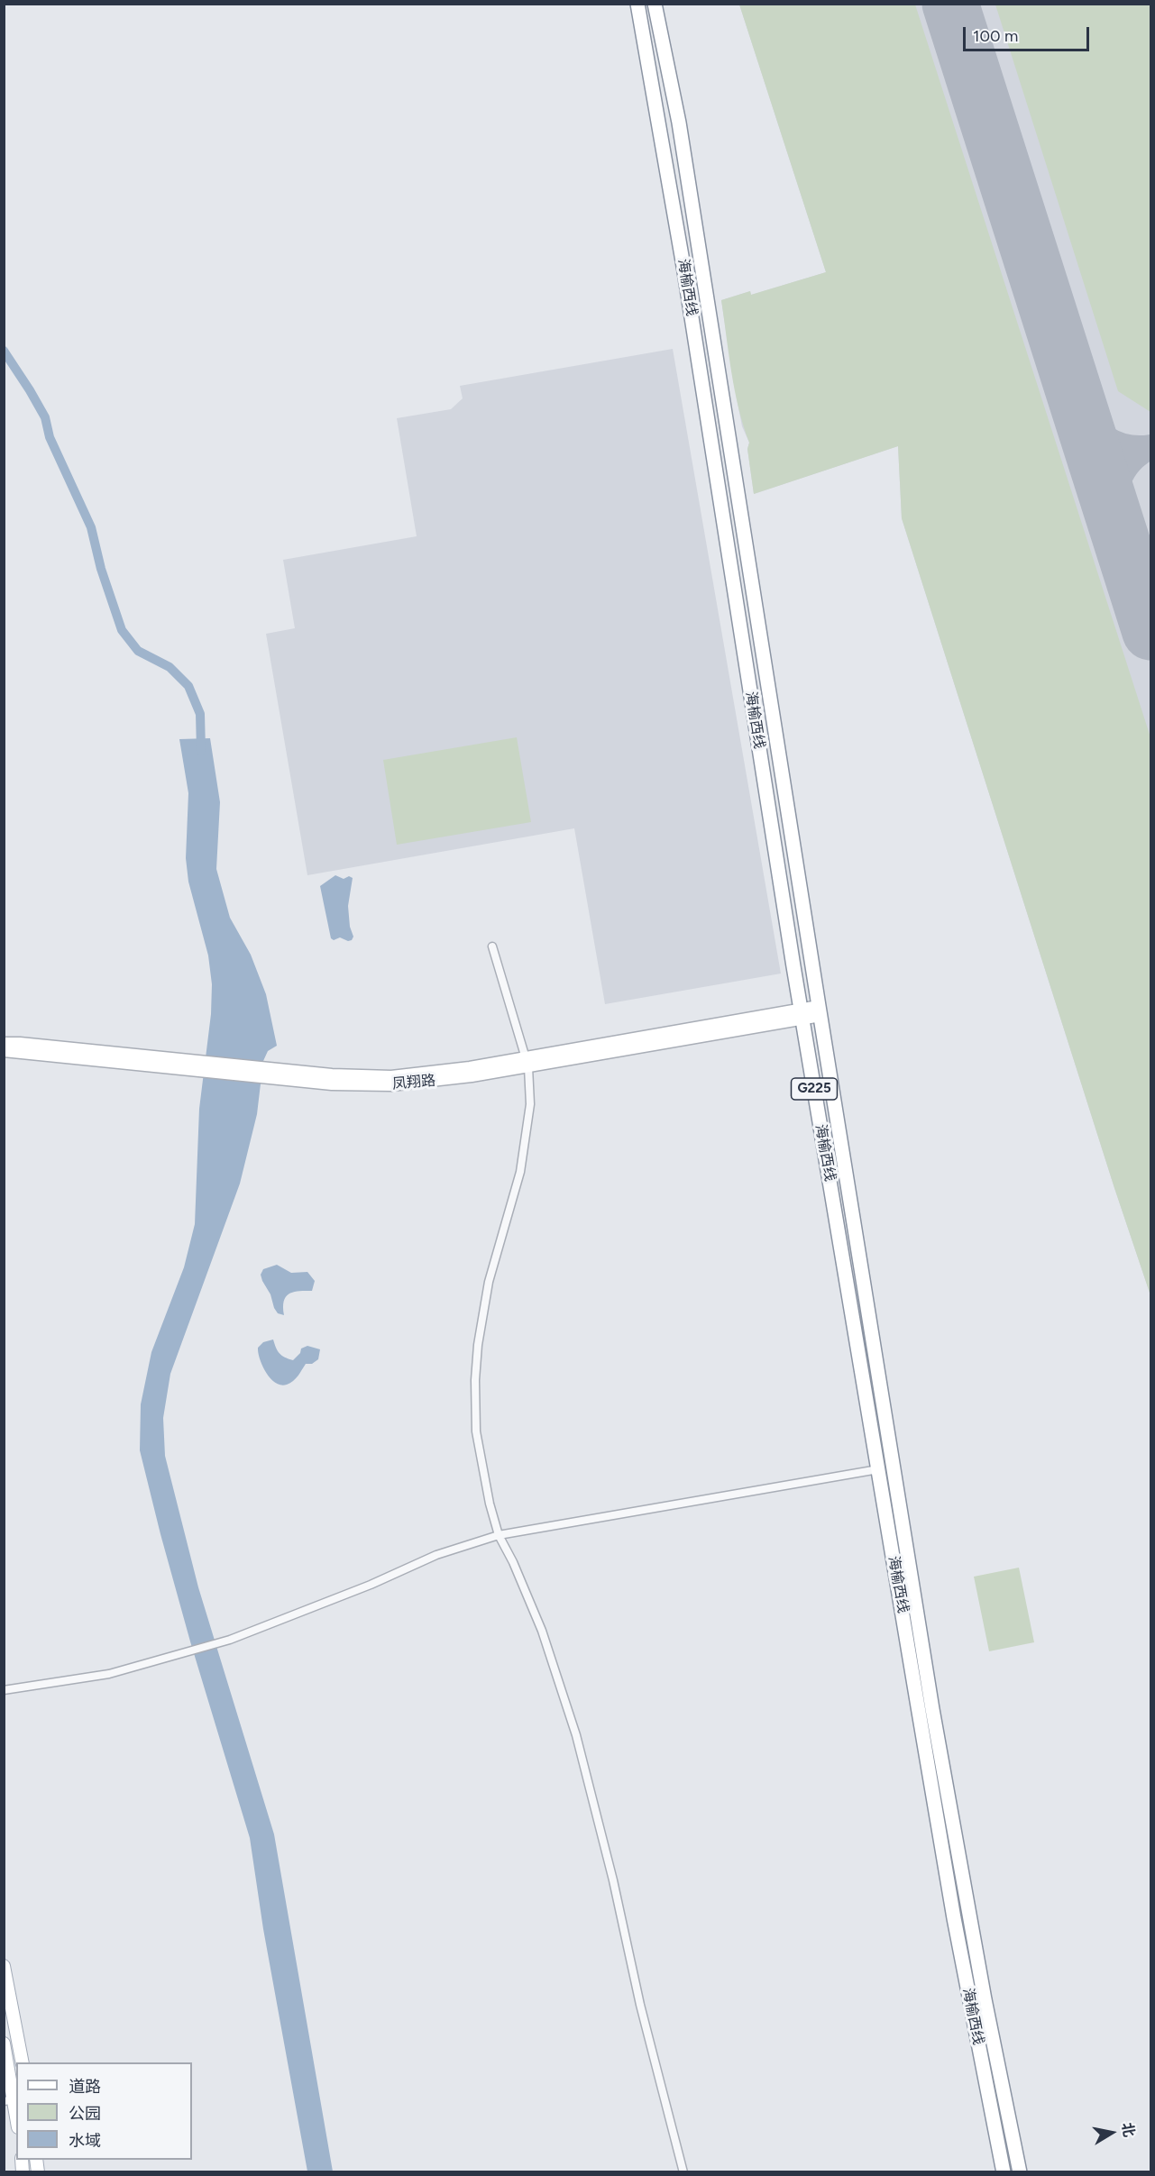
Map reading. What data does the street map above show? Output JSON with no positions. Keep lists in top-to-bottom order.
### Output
{
  "streets": {
    "highway": ["海榆西线", "G225"],
    "street": ["凤翔路"]
  },
  "crossings": [
    ["海榆西线", "凤翔路"]
  ],
  "legend": ["道路", "公园", "水域"],
  "scale_bar": "100 m",
  "north": "right"
}
